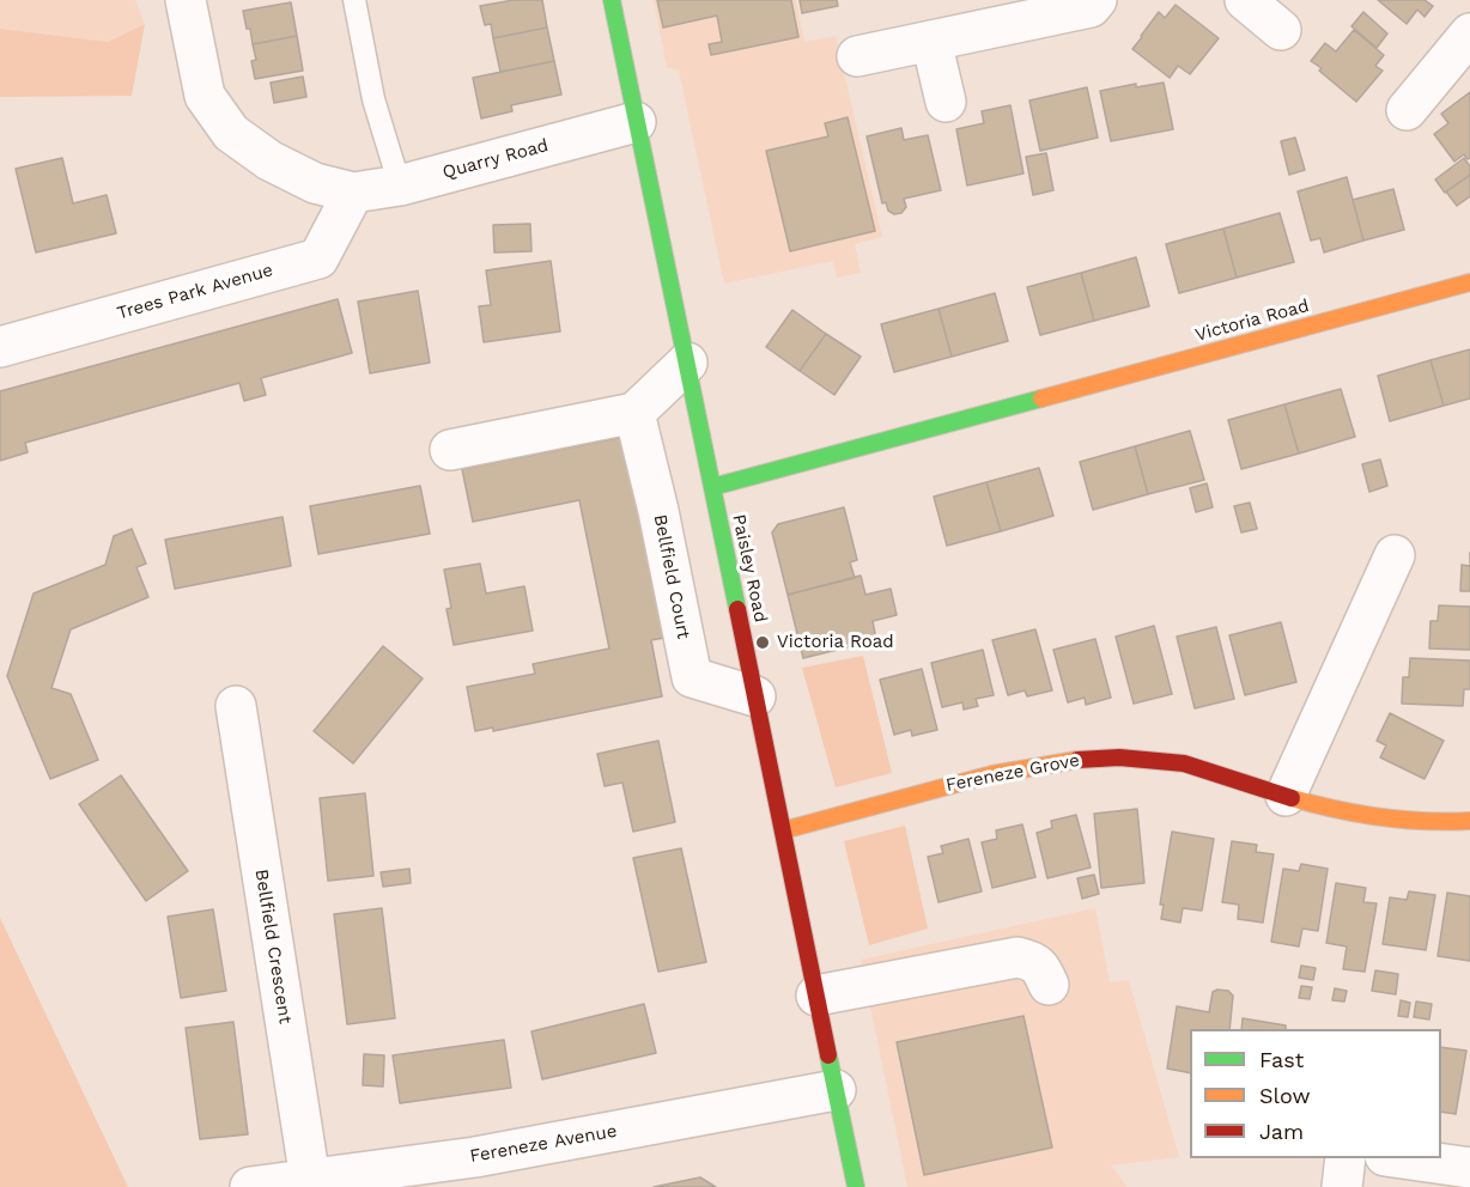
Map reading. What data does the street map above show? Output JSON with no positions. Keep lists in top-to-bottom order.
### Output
{
  "streets": {
    "street": [
      "Quarry Road",
      "Trees Park Avenue",
      "Victoria Road",
      "Paisley Road",
      "Bellfield Court",
      "Fereneze Grove",
      "Bellfield Crescent",
      "Fereneze Avenue"
    ]
  },
  "crossings": [
    ["Quarry Road", "Trees Park Avenue"],
    ["Quarry Road", "Paisley Road"],
    ["Victoria Road", "Paisley Road"],
    ["Paisley Road", "Bellfield Court"],
    ["Paisley Road", "Fereneze Grove"],
    ["Paisley Road", "Fereneze Avenue"],
    ["Bellfield Crescent", "Fereneze Avenue"]
  ],
  "places": ["Victoria Road"],
  "legend": ["Fast", "Slow", "Jam"]
}
